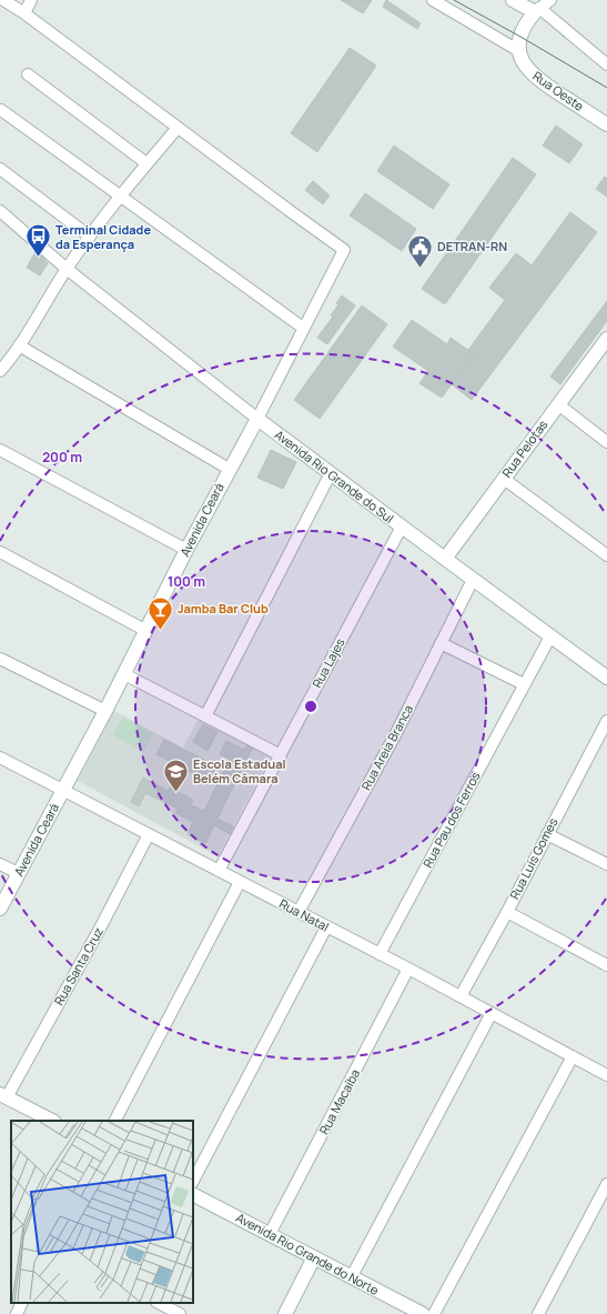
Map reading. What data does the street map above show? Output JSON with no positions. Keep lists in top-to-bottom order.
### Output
{
  "streets": {
    "street": [
      "Rua Oeste",
      "Rua Pelotas",
      "Avenida Rio Grande do Sul",
      "Avenida Ceará",
      "Rua Lajes",
      "Rua Areia Branca",
      "Rua Pau dos Ferros",
      "Rua Luís Gomes",
      "Rua Natal",
      "Rua Santa Cruz",
      "Rua Macaíba",
      "Avenida Rio Grande do Norte"
    ]
  },
  "crossings": [
    ["Rua Pelotas", "Avenida Rio Grande do Sul"],
    ["Avenida Rio Grande do Sul", "Avenida Ceará"],
    ["Avenida Rio Grande do Sul", "Rua Lajes"],
    ["Avenida Rio Grande do Sul", "Rua Areia Branca"],
    ["Avenida Rio Grande do Sul", "Rua Pau dos Ferros"],
    ["Avenida Ceará", "Rua Natal"],
    ["Rua Lajes", "Rua Natal"],
    ["Rua Areia Branca", "Rua Natal"],
    ["Rua Pau dos Ferros", "Rua Natal"],
    ["Rua Luís Gomes", "Rua Natal"],
    ["Rua Natal", "Rua Santa Cruz"],
    ["Rua Natal", "Rua Macaíba"],
    ["Rua Macaíba", "Avenida Rio Grande do Norte"]
  ],
  "places": {
    "bus stop": ["Terminal Cidade da Esperança"],
    "public building": ["DETRAN-RN"],
    "bar": ["Jamba Bar Club"],
    "school or university": ["Escola Estadual Belém Câmara"]
  },
  "rings": ["200 m", "100 m"]
}
